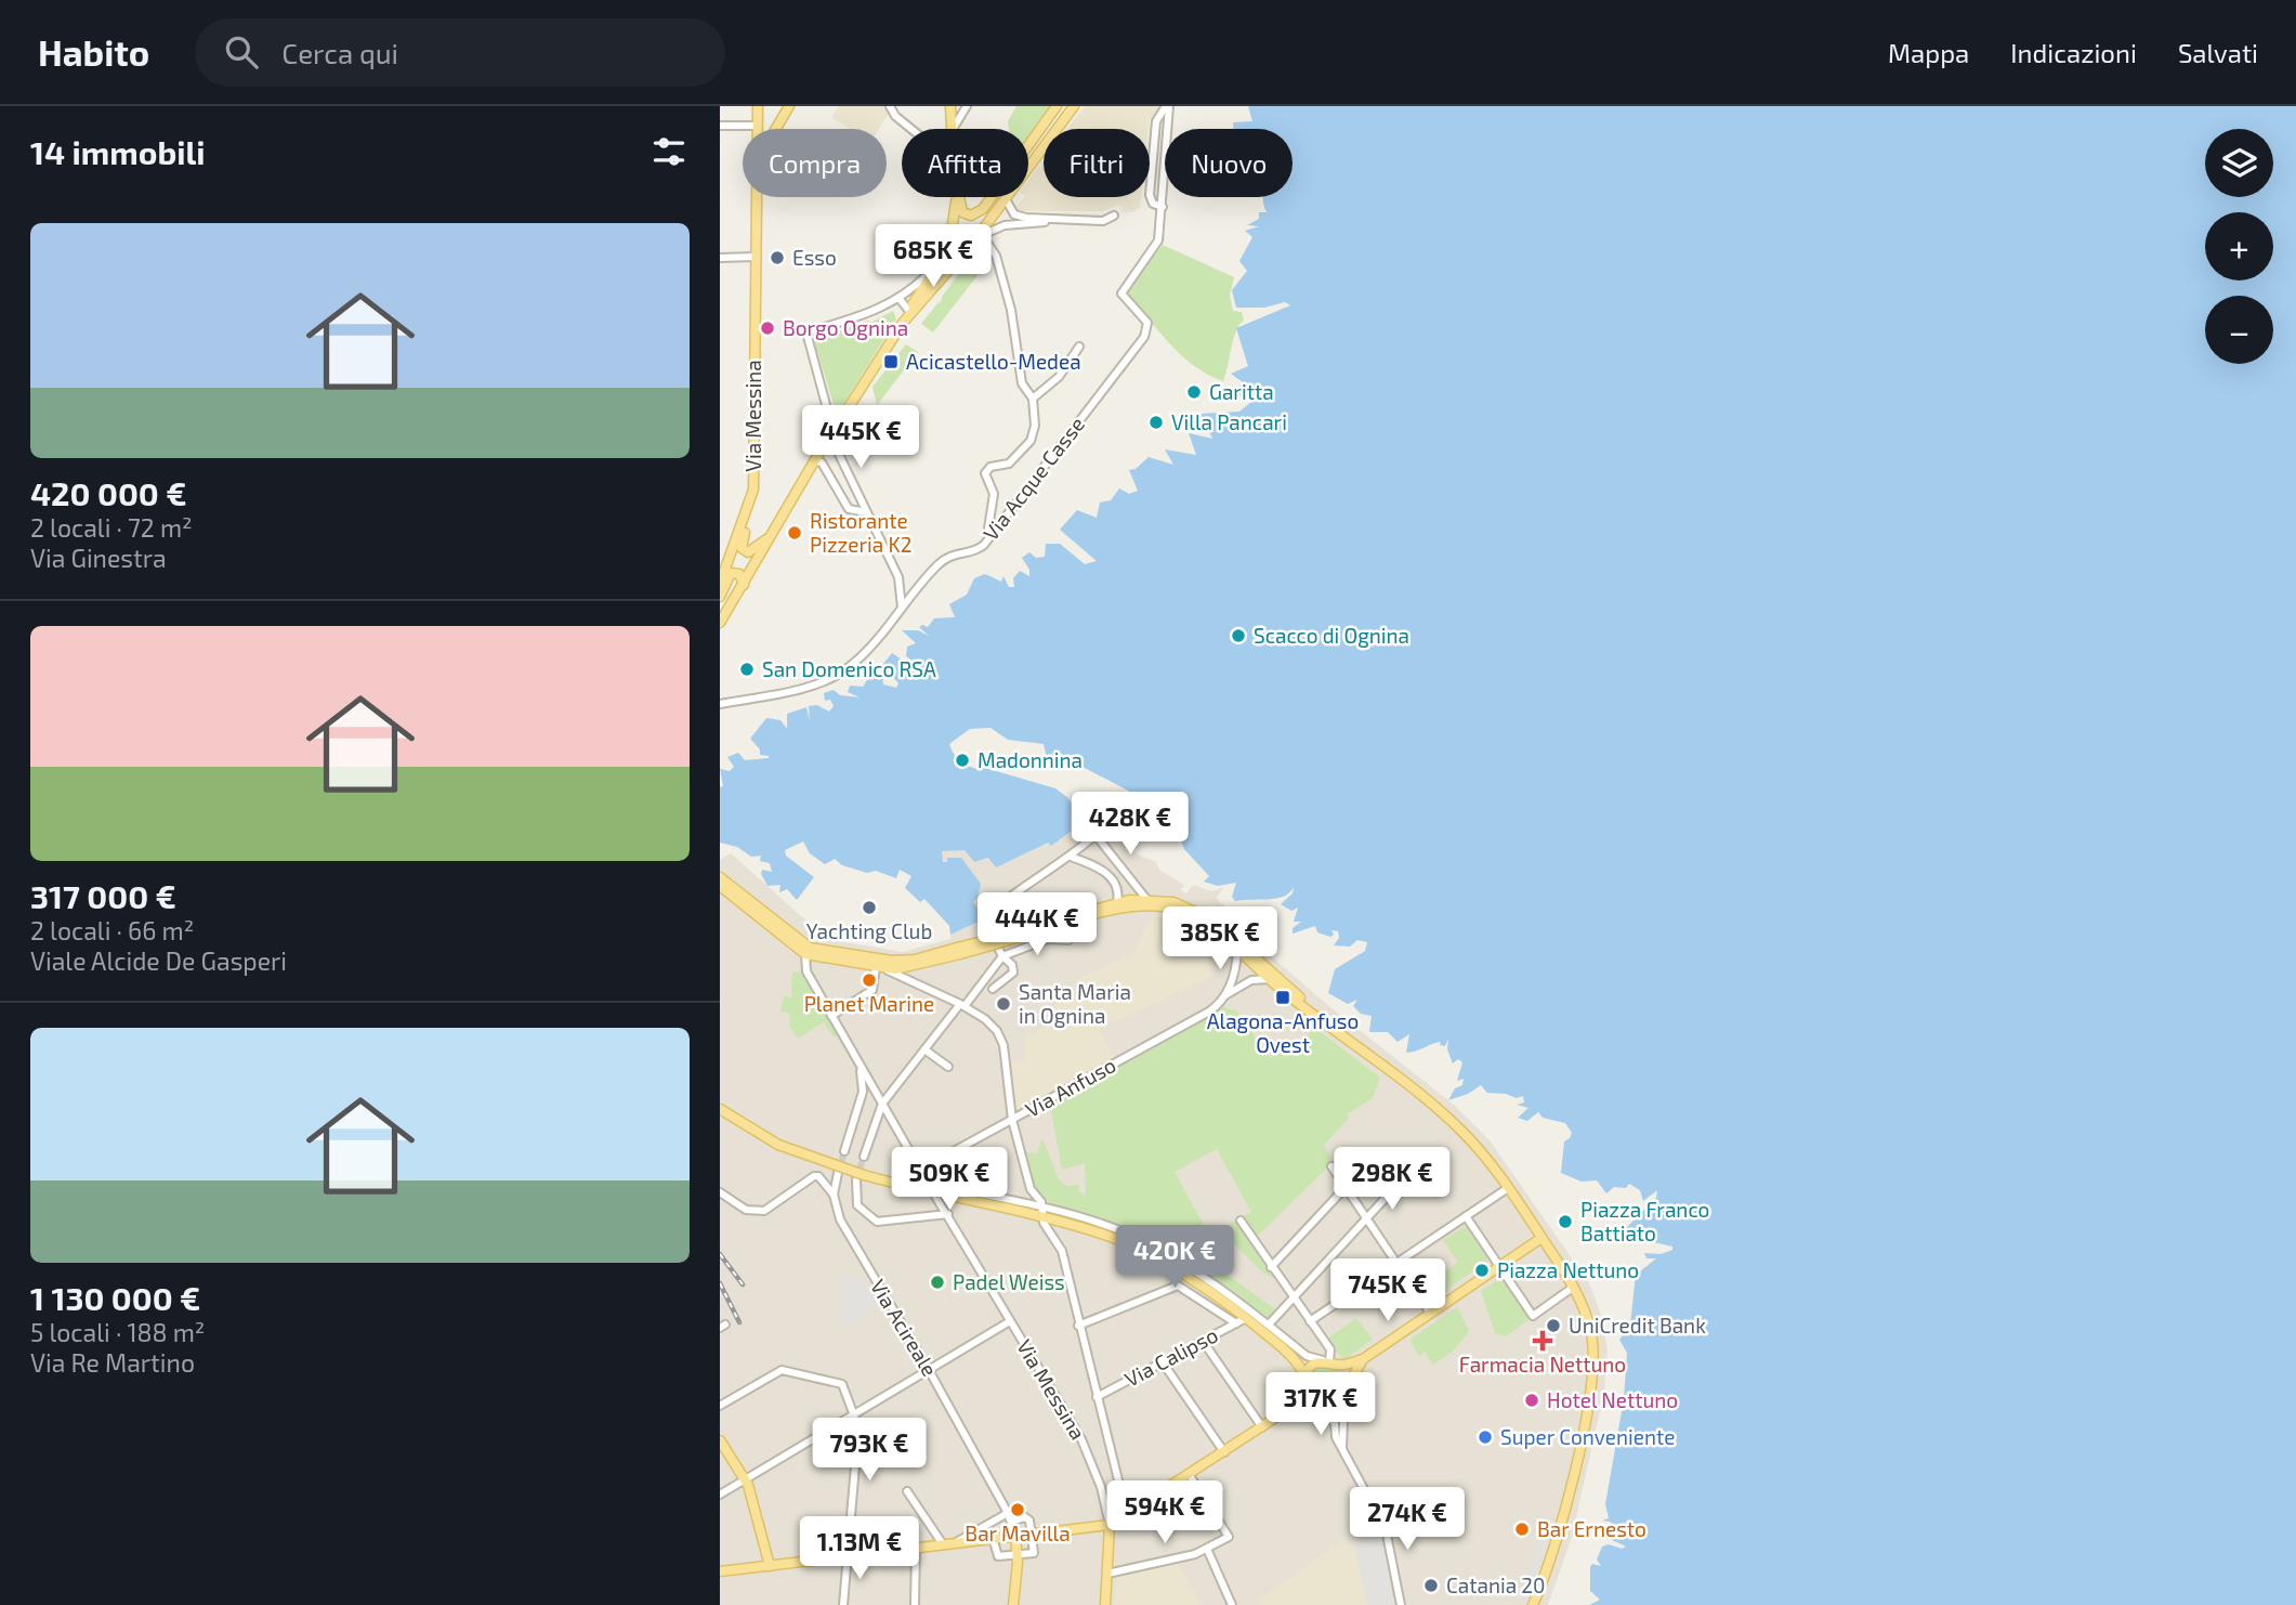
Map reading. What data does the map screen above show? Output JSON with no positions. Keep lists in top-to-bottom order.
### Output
{
  "streets": {
    "main road": ["Via Messina"],
    "street": [
      "Via Acque Casse",
      "Via Anfuso",
      "Via Acireale",
      "Via Calipso"
    ]
  },
  "places": {
    "other": [
      "Esso",
      "Borgo Ognina",
      "Garitta",
      "Villa Pancari",
      "Ristorante Pizzeria K2",
      "Scacco di Ognina",
      "San Domenico RSA",
      "Madonnina",
      "Yachting Club",
      "Planet Marine",
      "Santa Maria in Ognina",
      "Piazza Franco Battiato",
      "Piazza Nettuno",
      "Padel Weiss",
      "UniCredit Bank",
      "Hotel Nettuno",
      "Super Conveniente",
      "Bar Mavilla",
      "Bar Ernesto",
      "Catania 20"
    ],
    "transit": ["Acicastello-Medea", "Alagona-Anfuso Ovest"],
    "health": ["Farmacia Nettuno"]
  },
  "page": {
    "header": "Habito",
    "search": "Cerca qui",
    "nav": ["Mappa", "Indicazioni", "Salvati"],
    "heading": "14 immobili",
    "map_buttons": ["+", "−"],
    "chip": [
      "Compra",
      "Affitta",
      "Filtri",
      "Nuovo"
    ],
    "list": [
      {
        "name": "420 000 €",
        "note": "2 locali · 72 m² · Via Ginestra"
      },
      {
        "name": "317 000 €",
        "note": "2 locali · 66 m² · Viale Alcide De Gasperi"
      },
      {
        "name": "1 130 000 €",
        "note": "5 locali · 188 m² · Via Re Martino"
      }
    ],
    "price": [
      "685K €",
      "445K €",
      "428K €",
      "444K €",
      "385K €",
      "509K €",
      "298K €",
      "420K €",
      "745K €",
      "317K €",
      "793K €",
      "594K €",
      "274K €",
      "1.13M €"
    ]
  }
}
